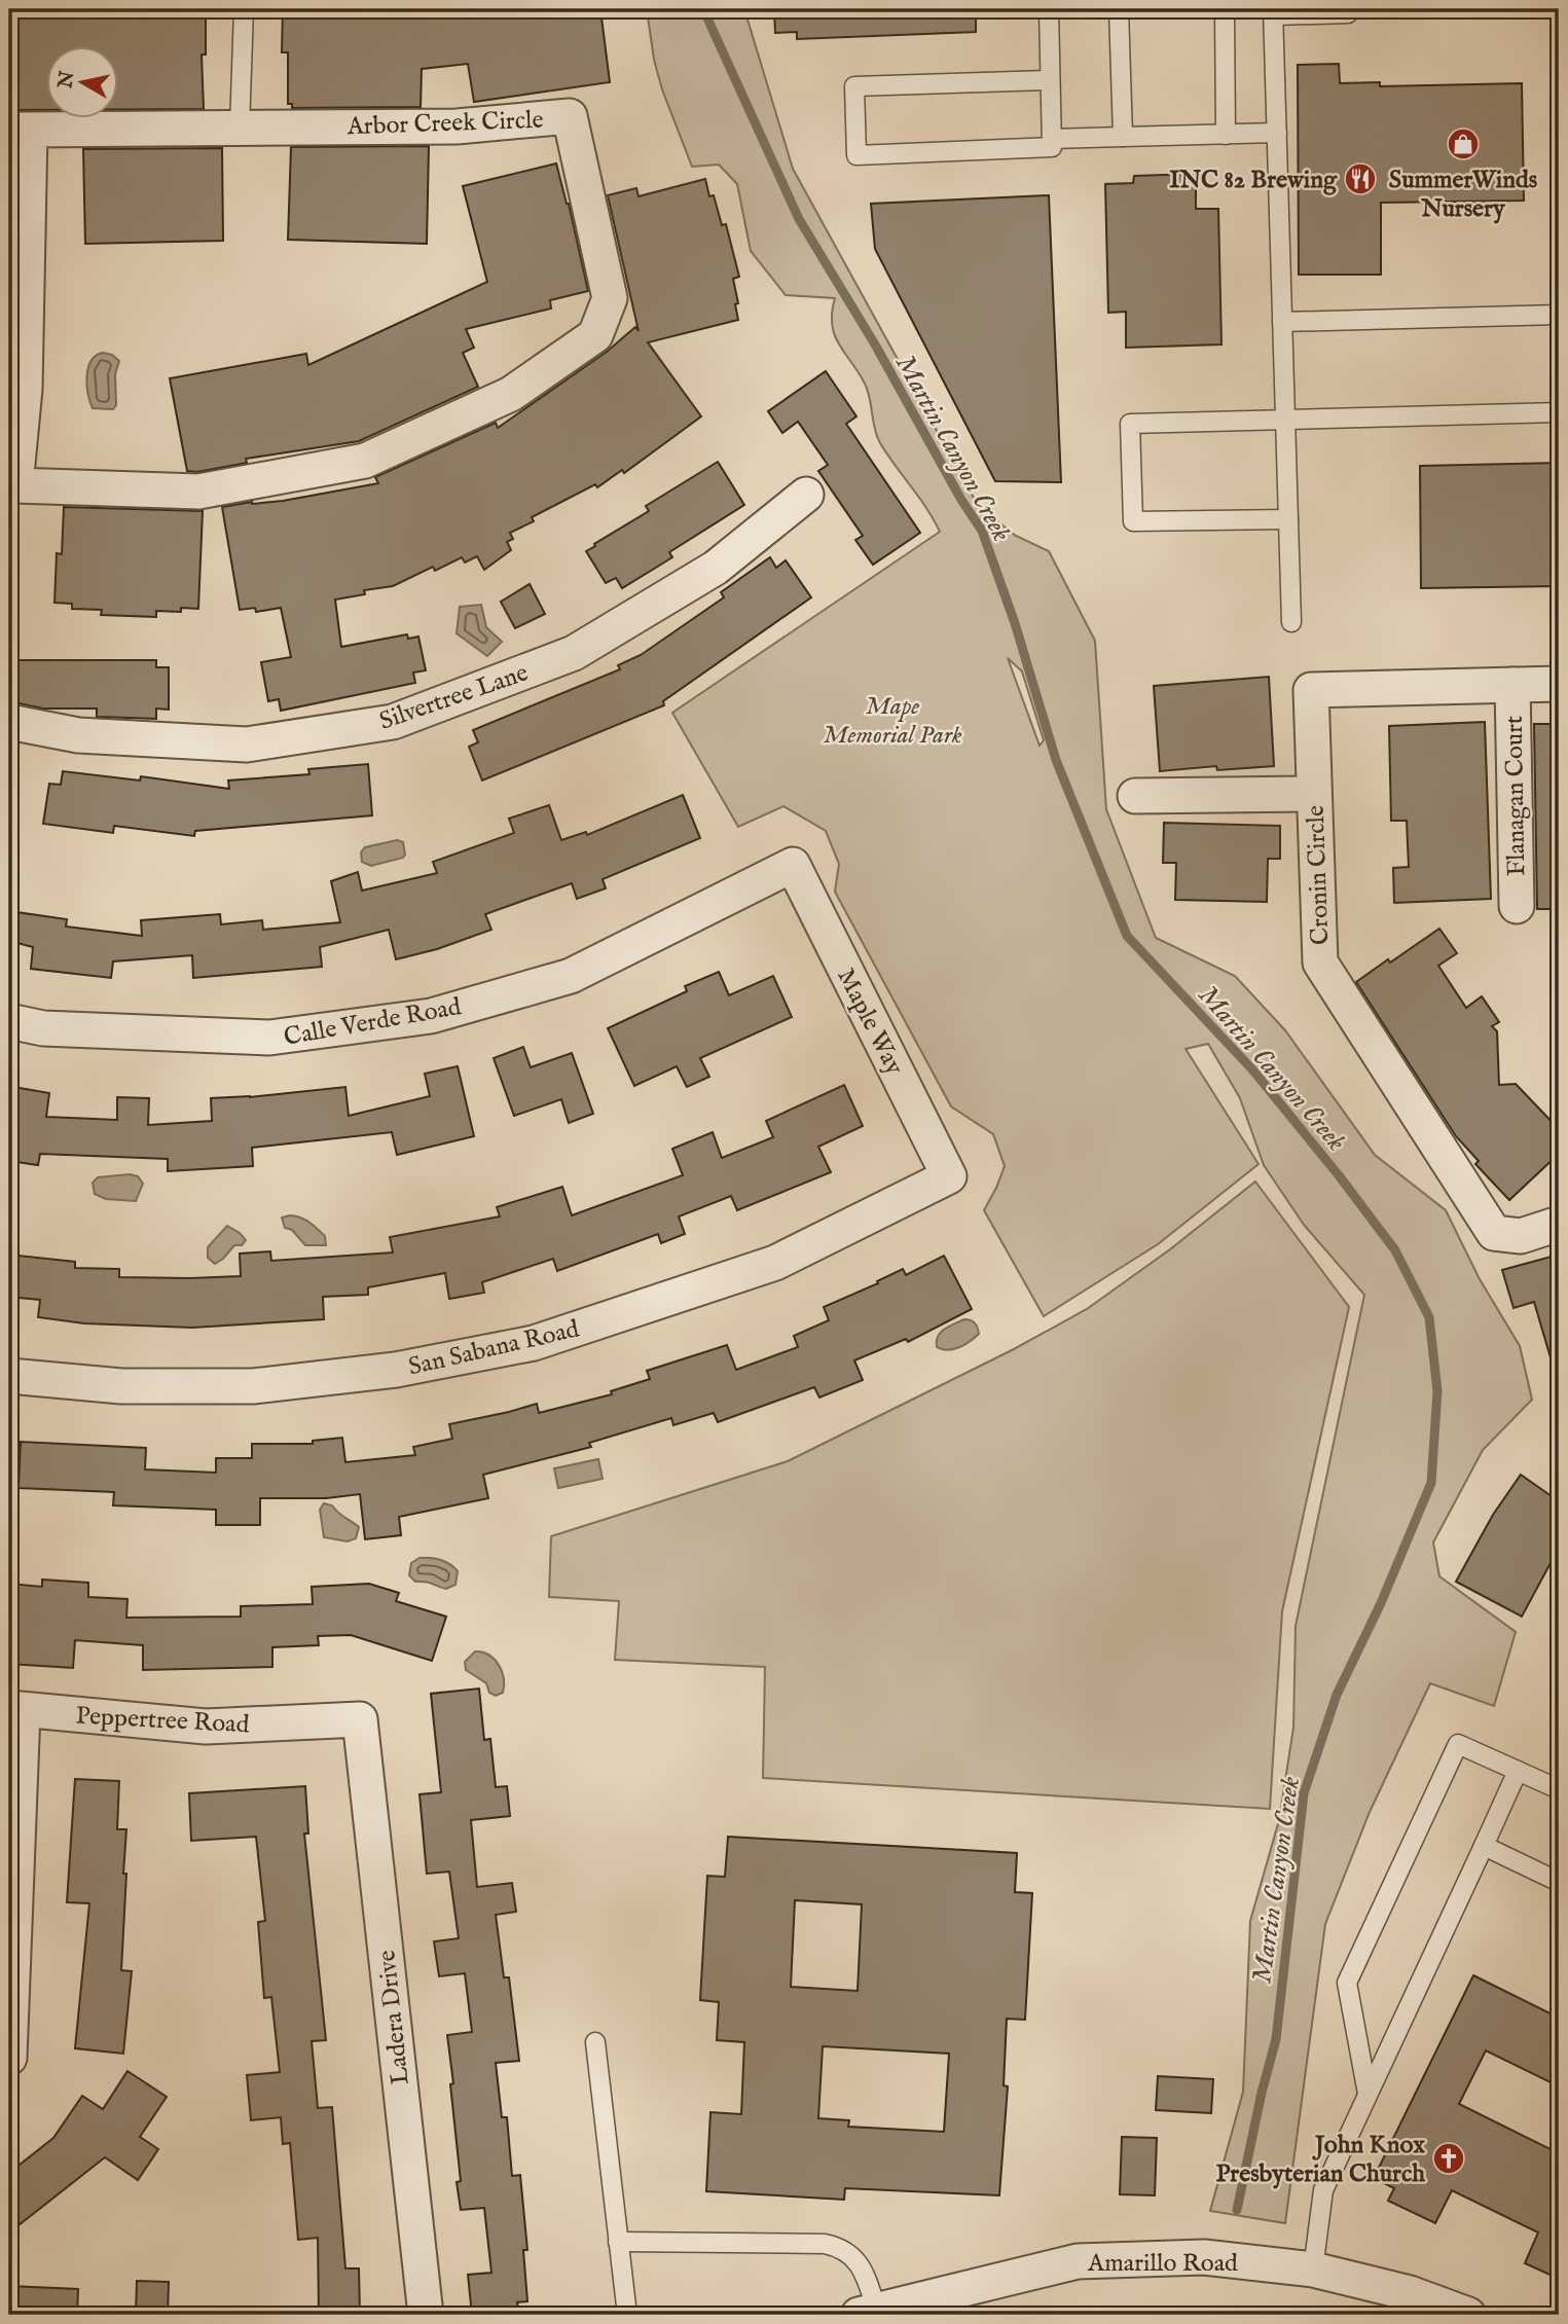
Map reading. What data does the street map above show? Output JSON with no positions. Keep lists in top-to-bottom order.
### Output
{
  "streets": {
    "street": [
      "Arbor Creek Circle",
      "Silvertree Lane",
      "Flanagan Court",
      "Cronin Circle",
      "Calle Verde Road",
      "Maple Way",
      "San Sabana Road",
      "Peppertree Road",
      "Ladera Drive",
      "Amarillo Road"
    ]
  },
  "crossings": [
    ["Flanagan Court", "Cronin Circle"],
    ["Calle Verde Road", "Maple Way"],
    ["Maple Way", "San Sabana Road"],
    ["Peppertree Road", "Ladera Drive"]
  ],
  "water": ["Martin Canyon Creek"],
  "parks": ["Mape Memorial Park"],
  "places": {
    "shop": ["SummerWinds Nursery"],
    "restaurant": ["INC 82 Brewing"],
    "church": ["John Knox Presbyterian Church"]
  },
  "north": "left"
}
